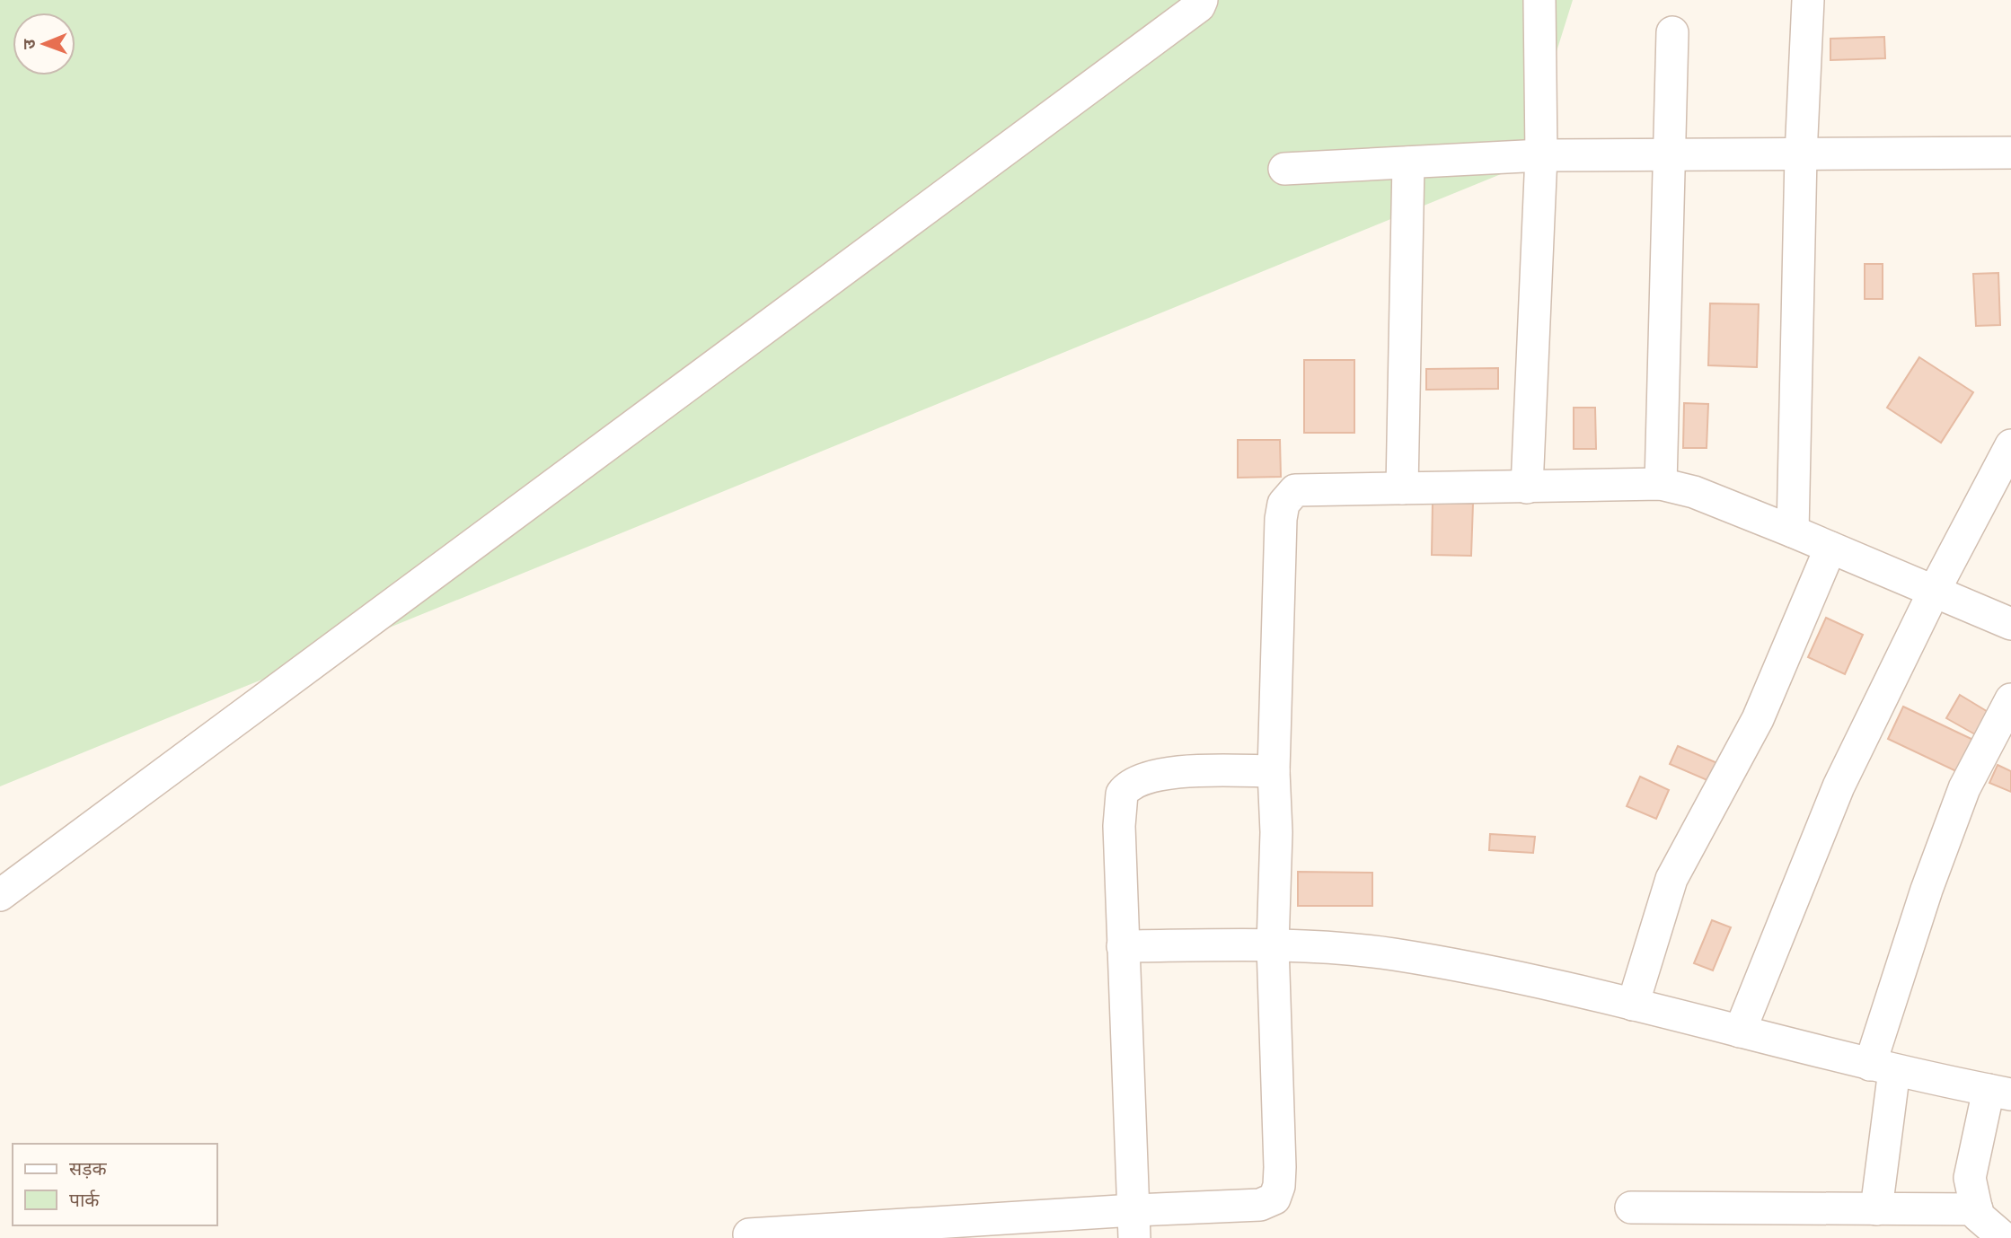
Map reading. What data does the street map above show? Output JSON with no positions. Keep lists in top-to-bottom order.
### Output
{
  "legend": ["सड़क", "पार्क"],
  "north": "left"
}
